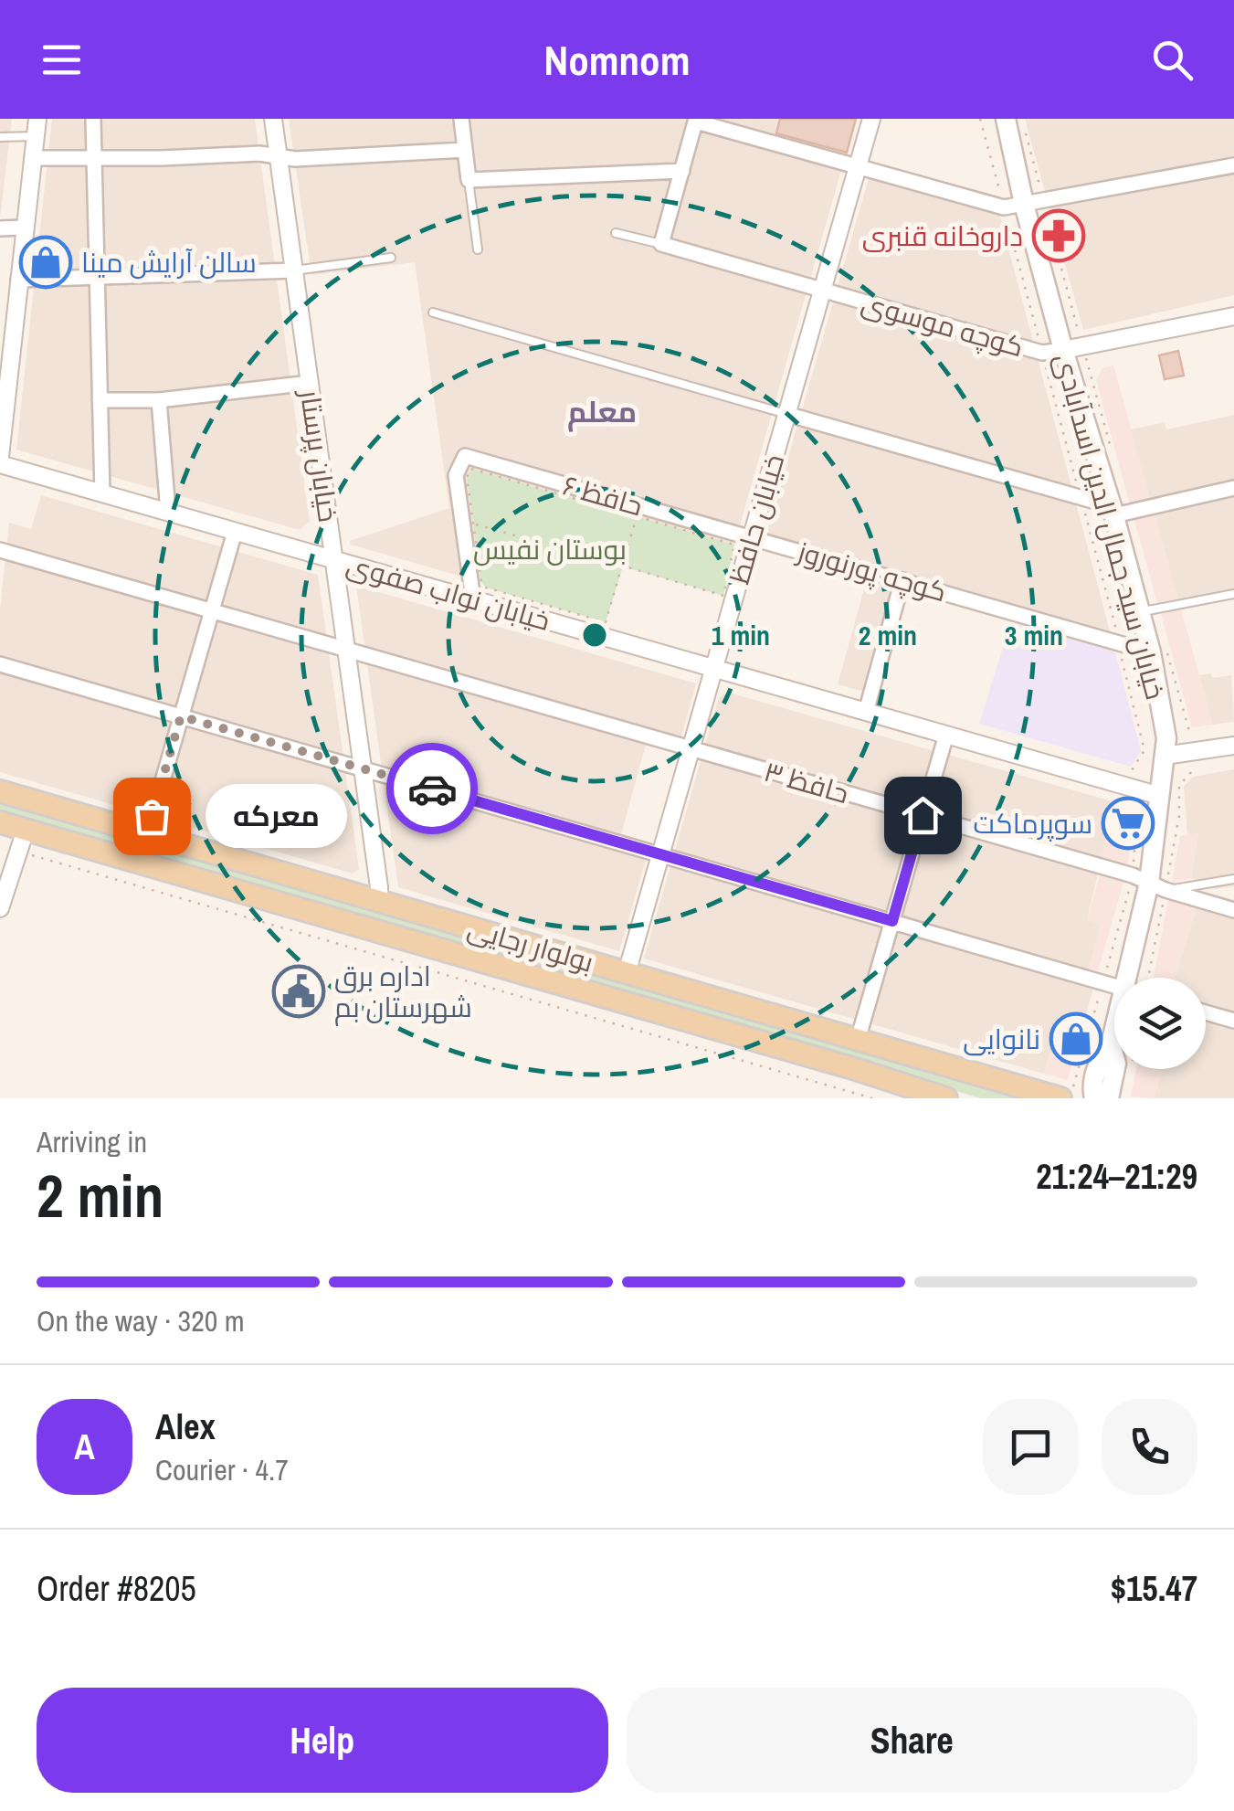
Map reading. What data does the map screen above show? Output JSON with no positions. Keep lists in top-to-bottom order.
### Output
{
  "streets": {
    "main road": ["خیابان سید جمال الدین اسدآبادی", "بولوار رجایی"],
    "street": [
      "کوچه موسوی",
      "خیابان پرستار",
      "حافظ ۶",
      "خیابان حافظ",
      "کوچه پورنوروز",
      "خیابان نواب صفوی",
      "حافظ ۳"
    ]
  },
  "crossings": [
    ["کوچه موسوی", "خیابان حافظ"],
    ["کوچه موسوی", "خیابان سید جمال الدین اسدآبادی"],
    ["خیابان پرستار", "خیابان نواب صفوی"],
    ["خیابان پرستار", "حافظ ۳"],
    ["خیابان پرستار", "بولوار رجایی"],
    ["حافظ ۶", "خیابان حافظ"],
    ["حافظ ۶", "کوچه پورنوروز"],
    ["خیابان حافظ", "کوچه پورنوروز"],
    ["خیابان حافظ", "خیابان نواب صفوی"],
    ["خیابان حافظ", "حافظ ۳"],
    ["خیابان حافظ", "بولوار رجایی"],
    ["خیابان سید جمال الدین اسدآبادی", "کوچه پورنوروز"],
    ["خیابان سید جمال الدین اسدآبادی", "خیابان نواب صفوی"],
    ["خیابان سید جمال الدین اسدآبادی", "حافظ ۳"]
  ],
  "districts": ["معلم"],
  "parks": ["بوستان نفیس"],
  "places": {
    "pharmacy": ["داروخانه قنبری"],
    "shop": ["سالن آرایش مینا", "نانوایی"],
    "other": ["معرکه"],
    "supermarket": ["سوپرماکت"],
    "public building": ["اداره برق شهرستان بم"]
  },
  "page": {
    "header": "Nomnom",
    "bubble": "معرکه",
    "heading": ["2 min", "Arriving in", "21:24–21:29"],
    "panel": [
      "Alex",
      "Courier · 4.7",
      "Order #8205",
      "$15.47"
    ],
    "bar": "On the way · 320 m",
    "round": "A",
    "buttons": ["Help", "Share"]
  },
  "rings": ["1 min", "2 min", "3 min"]
}
